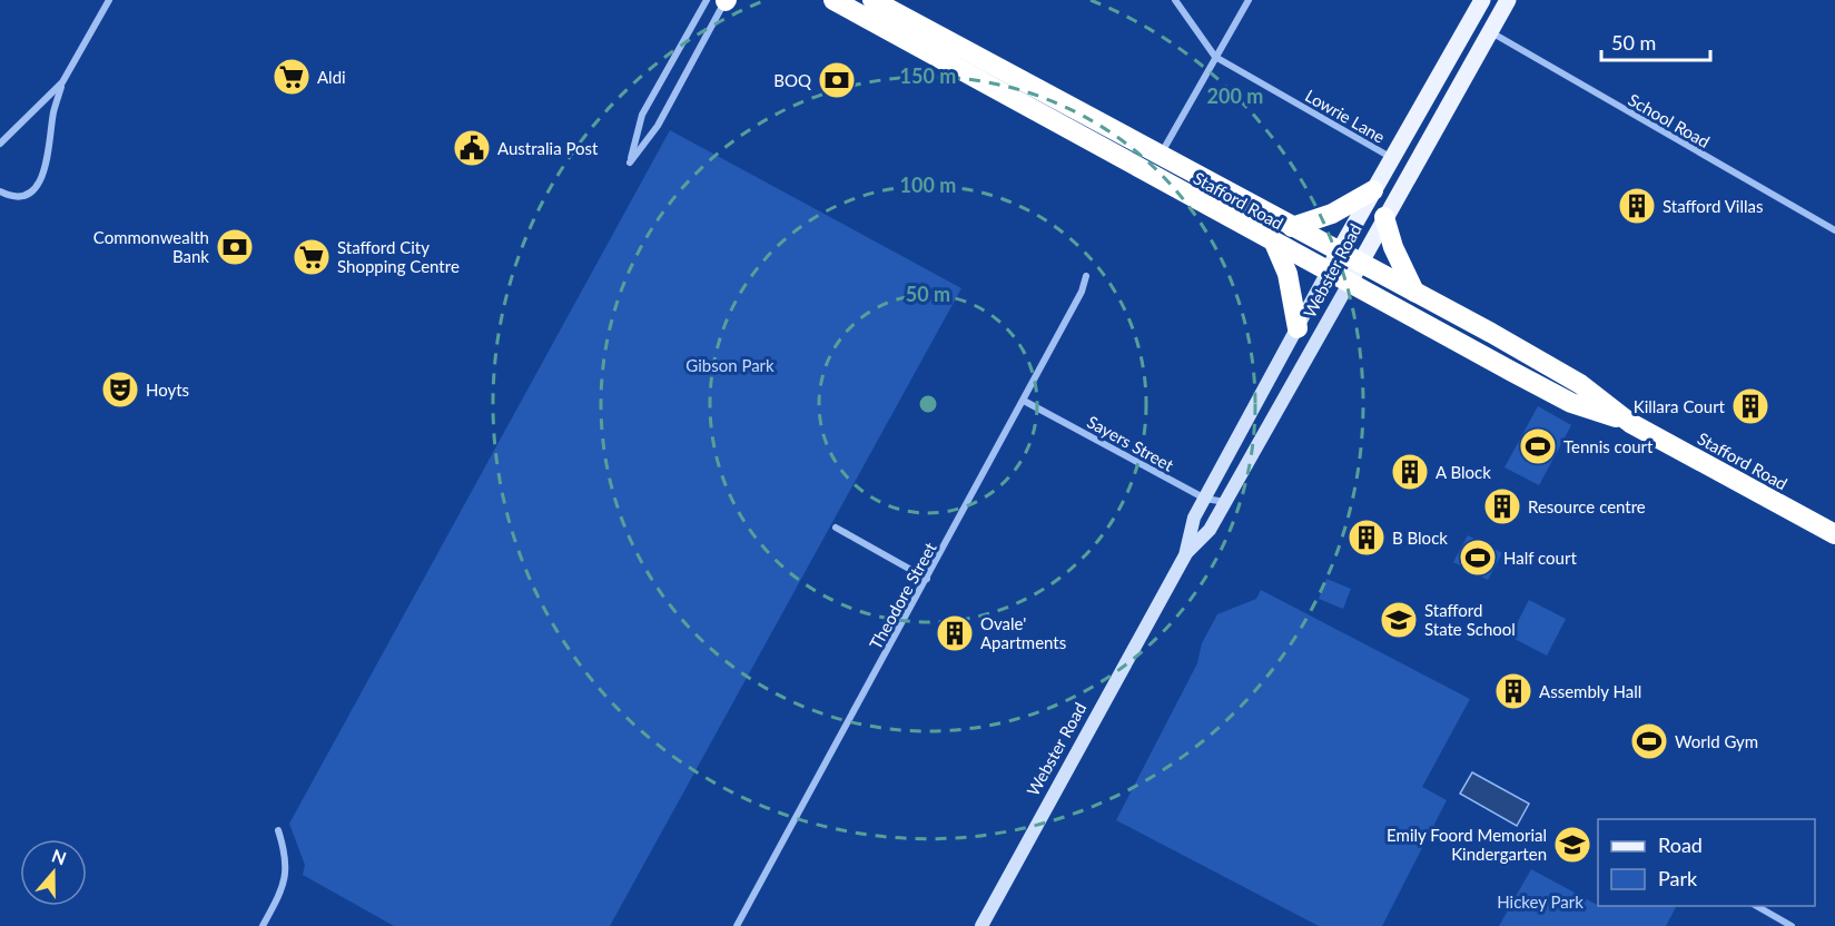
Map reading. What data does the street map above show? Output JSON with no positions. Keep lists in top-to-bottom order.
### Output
{
  "streets": {
    "highway": ["Stafford Road"],
    "main road": ["Webster Road"],
    "street": [
      "Lowrie Lane",
      "School Road",
      "Sayers Street",
      "Theodore Street"
    ]
  },
  "crossings": [
    ["Lowrie Lane", "Webster Road"],
    ["School Road", "Webster Road"],
    ["Stafford Road", "Webster Road"],
    ["Webster Road", "Sayers Street"],
    ["Sayers Street", "Theodore Street"]
  ],
  "parks": ["Gibson Park", "Hickey Park"],
  "places": {
    "supermarket": ["Aldi", "Stafford City Shopping Centre"],
    "bank": ["BOQ", "Commonwealth Bank"],
    "public building": ["Australia Post"],
    "building": [
      "Stafford Villas",
      "Killara Court",
      "A Block",
      "Resource centre",
      "B Block",
      "Ovale' Apartments",
      "Assembly Hall"
    ],
    "theatre": ["Hoyts"],
    "sports": ["Tennis court", "Half court", "World Gym"],
    "school or university": ["Stafford State School", "Emily Foord Memorial Kindergarten"]
  },
  "legend": ["Road", "Park"],
  "scale_bar": "50 m",
  "north": "top",
  "rings": [
    "150 m",
    "200 m",
    "100 m",
    "50 m"
  ]
}
